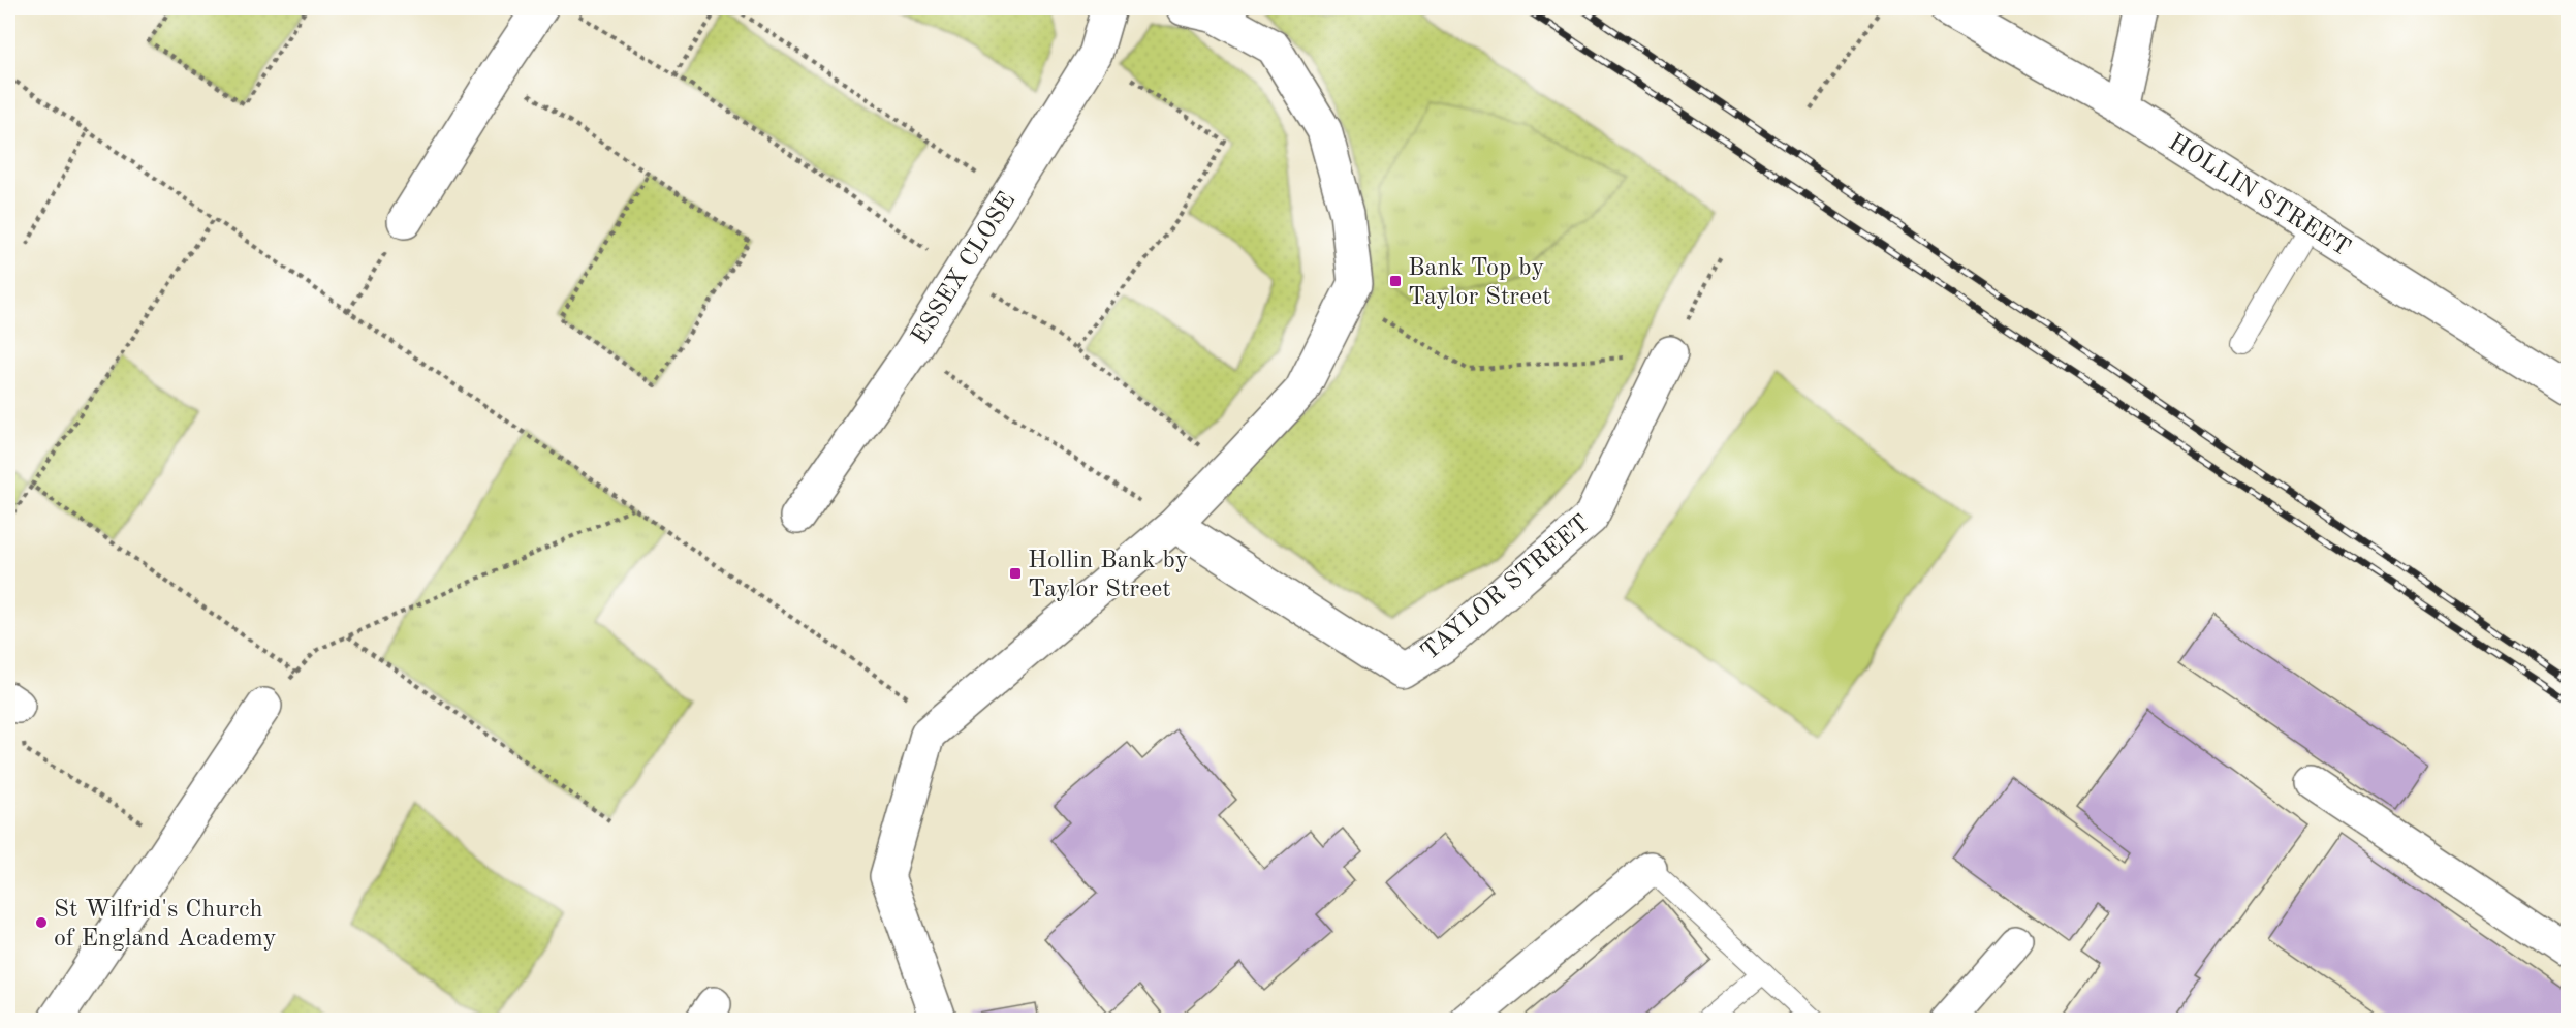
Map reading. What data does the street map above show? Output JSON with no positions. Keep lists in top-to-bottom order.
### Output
{
  "streets": {
    "street": ["HOLLIN STREET", "ESSEX CLOSE", "TAYLOR STREET"]
  },
  "places": {
    "transit": ["Bank Top by Taylor Street", "Hollin Bank by Taylor Street"],
    "other": ["St Wilfrid's Church of England Academy"]
  }
}
